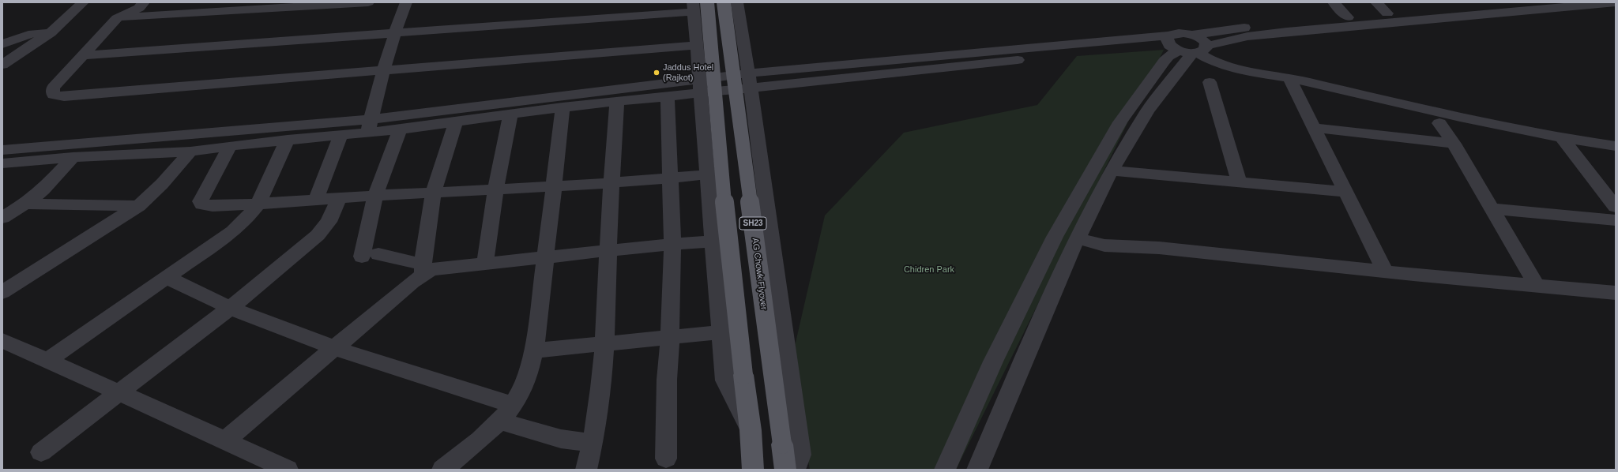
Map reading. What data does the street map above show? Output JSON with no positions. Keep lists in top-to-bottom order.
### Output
{
  "streets": {
    "main road": ["SH23", "AG Chowk Flyover"]
  },
  "parks": ["Chidren Park"],
  "places": ["Jaddus Hotel (Rajkot)"]
}
